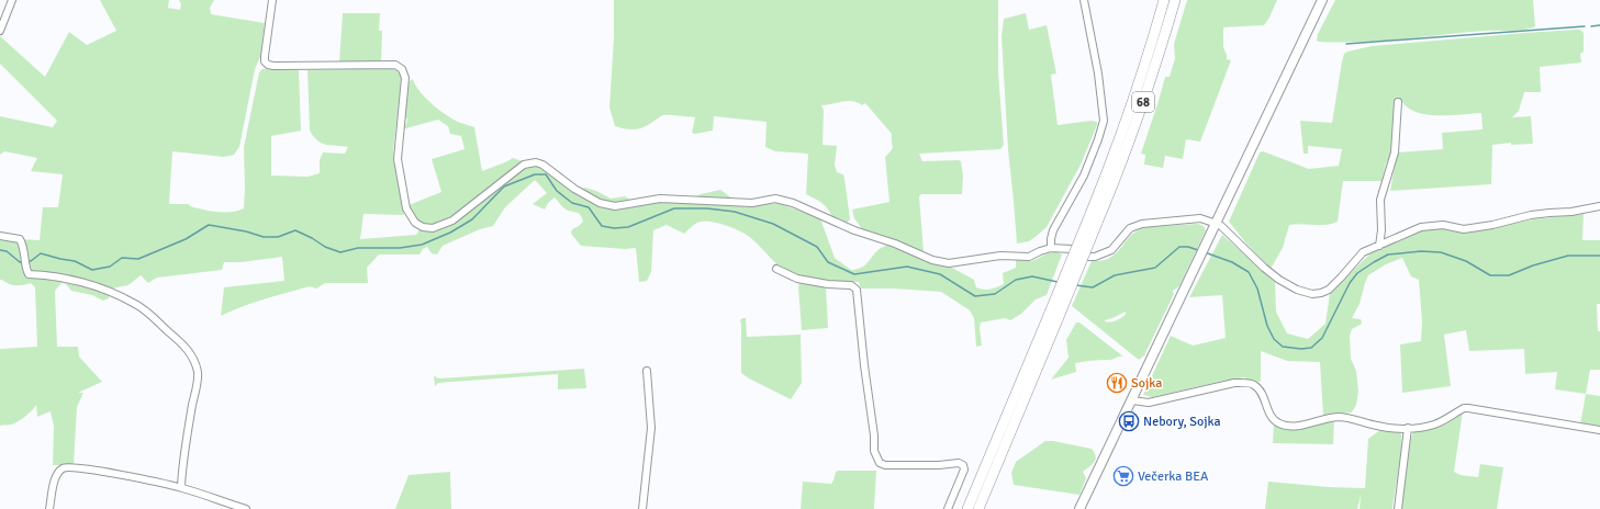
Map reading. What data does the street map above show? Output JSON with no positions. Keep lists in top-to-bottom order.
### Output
{
  "streets": {
    "highway": ["68"]
  },
  "places": {
    "restaurant": ["Sojka"],
    "bus stop": ["Nebory, Sojka"],
    "supermarket": ["Večerka BEA"]
  }
}
